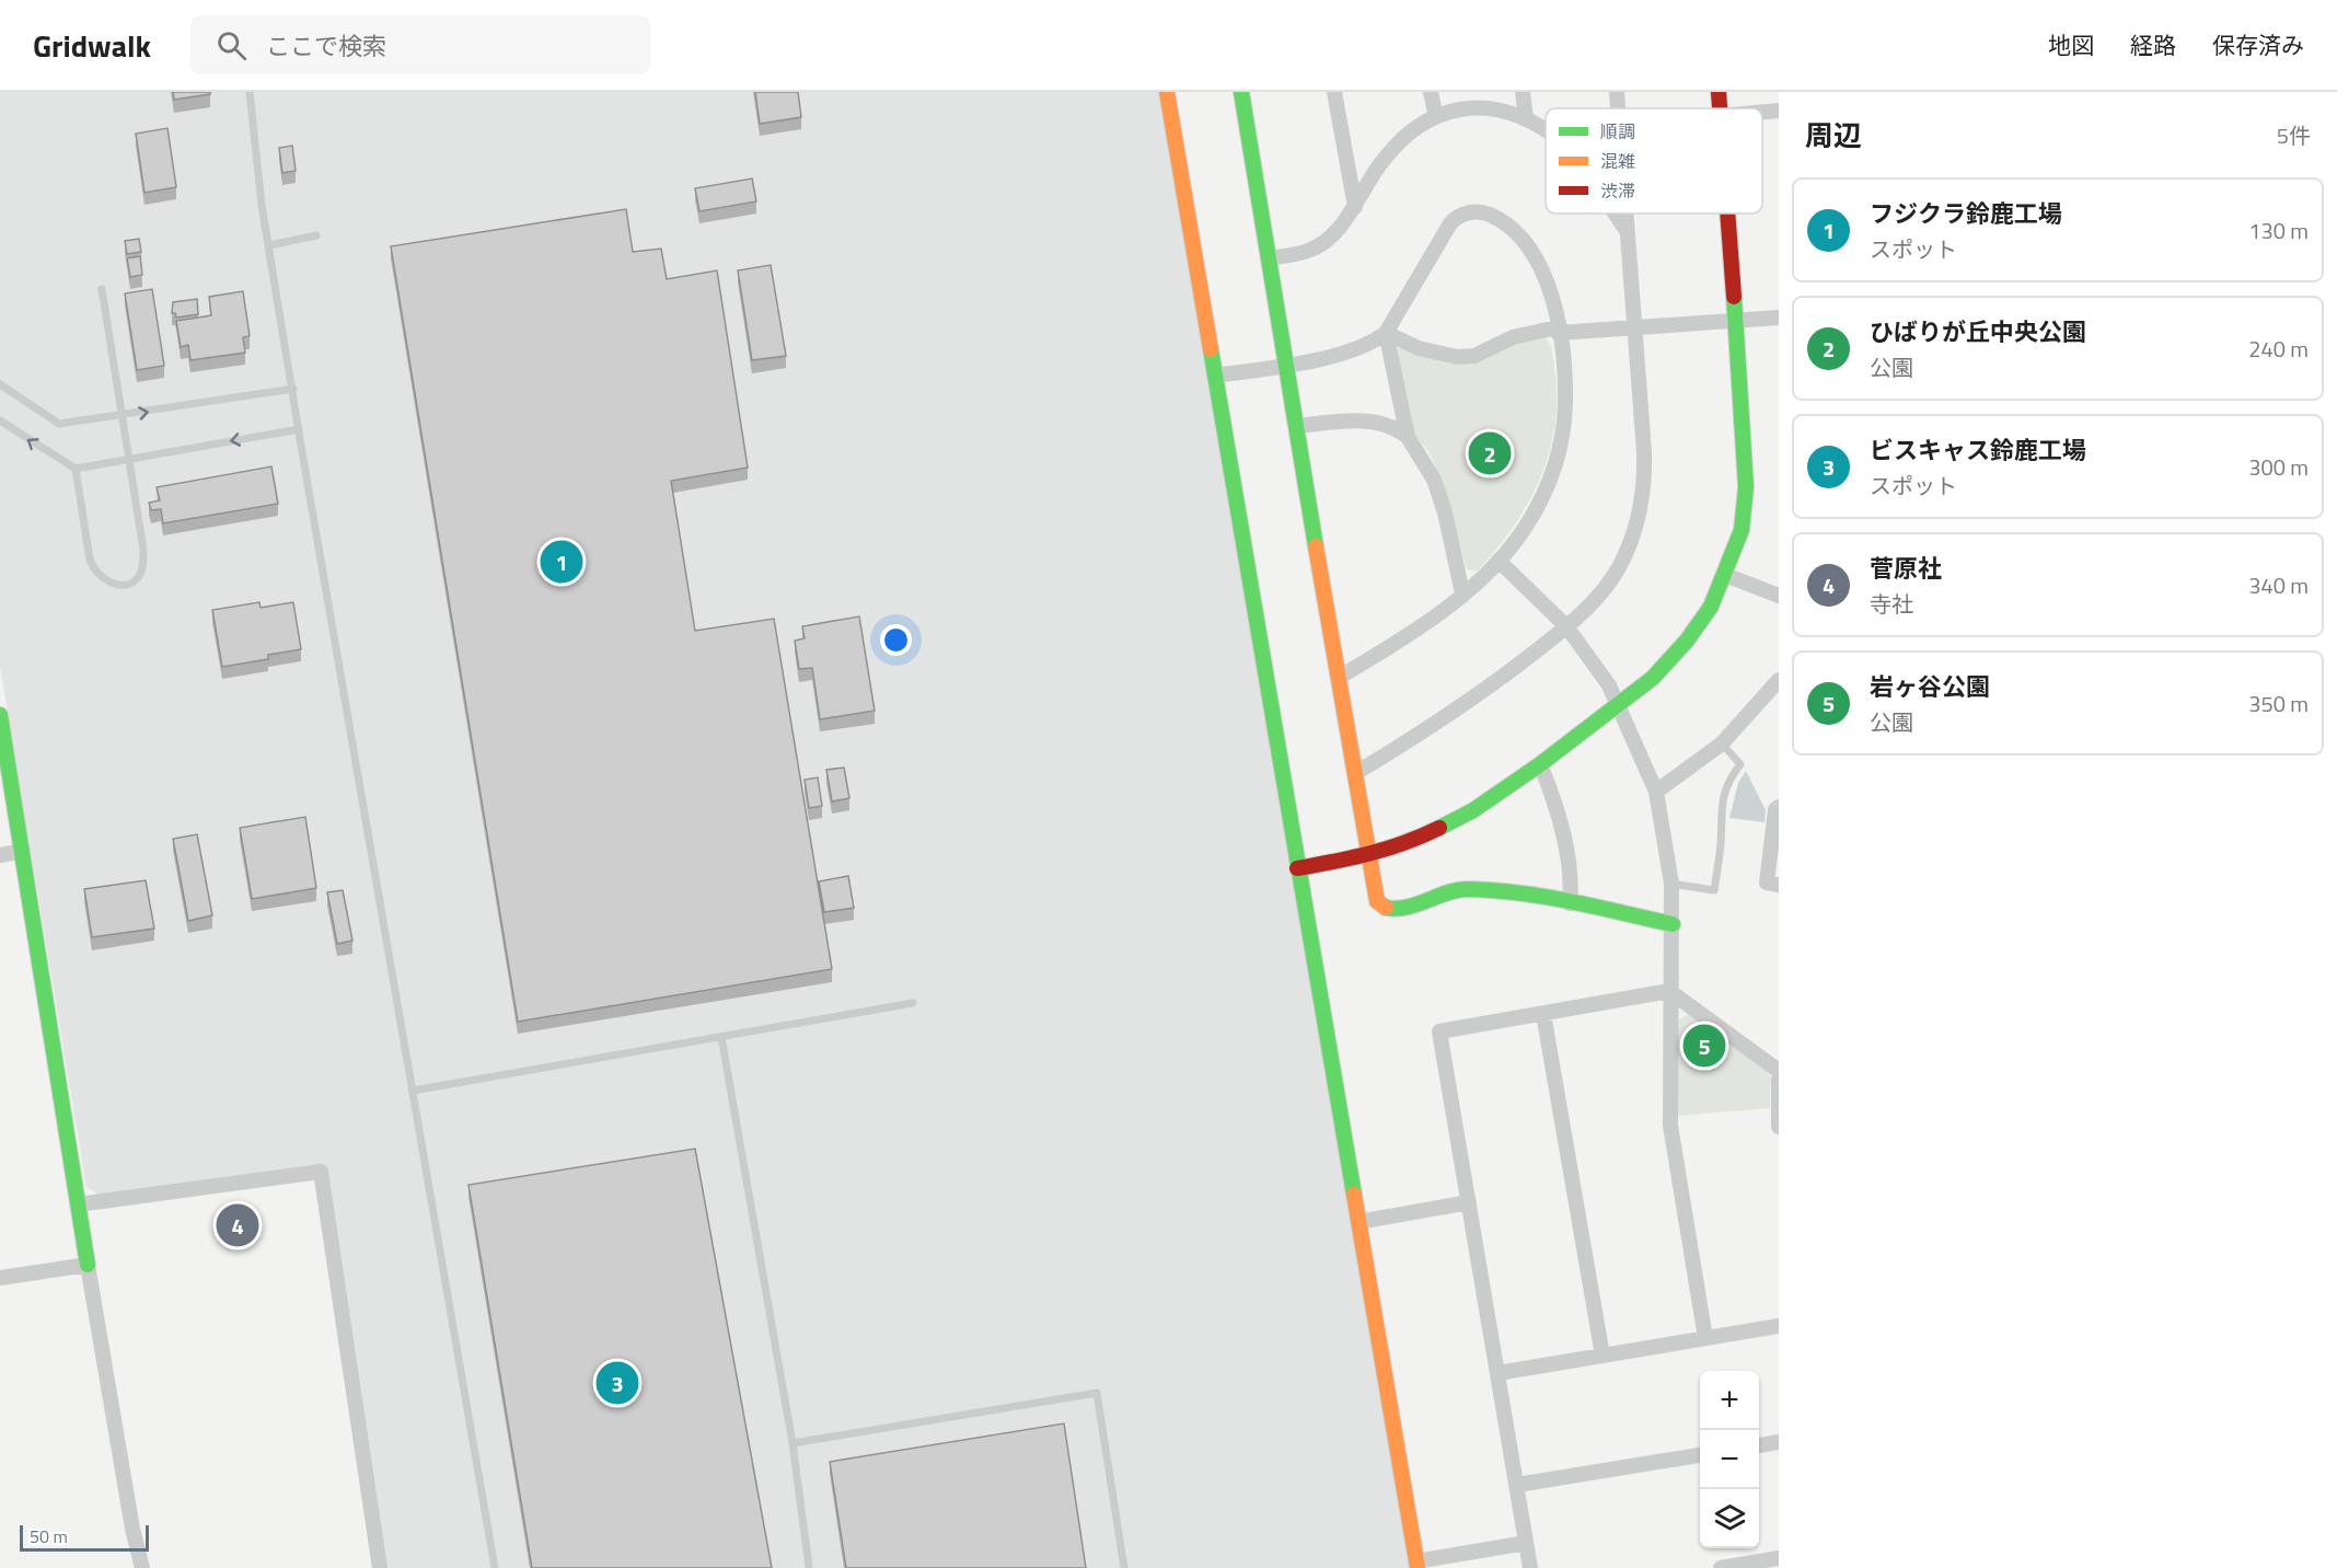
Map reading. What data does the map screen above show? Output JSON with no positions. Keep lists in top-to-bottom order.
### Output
{
  "legend": ["順調", "混雑", "渋滞"],
  "scale_bar": "50 m",
  "page": {
    "header": "Gridwalk",
    "search": "ここで検索",
    "nav": ["地図", "経路", "保存済み"],
    "heading": ["周辺", "5件"],
    "list": [
      {
        "mark": "1",
        "name": "フジクラ鈴鹿工場",
        "note": "スポット",
        "value": "130 m"
      },
      {
        "mark": "2",
        "name": "ひばりが丘中央公園",
        "note": "公園",
        "value": "240 m"
      },
      {
        "mark": "3",
        "name": "ビスキャス鈴鹿工場",
        "note": "スポット",
        "value": "300 m"
      },
      {
        "mark": "4",
        "name": "菅原社",
        "note": "寺社",
        "value": "340 m"
      },
      {
        "mark": "5",
        "name": "岩ヶ谷公園",
        "note": "公園",
        "value": "350 m"
      }
    ],
    "pins": [
      "2",
      "1",
      "5",
      "4",
      "3"
    ],
    "map_buttons": ["+", "−"],
    "scale": "50 m"
  }
}
